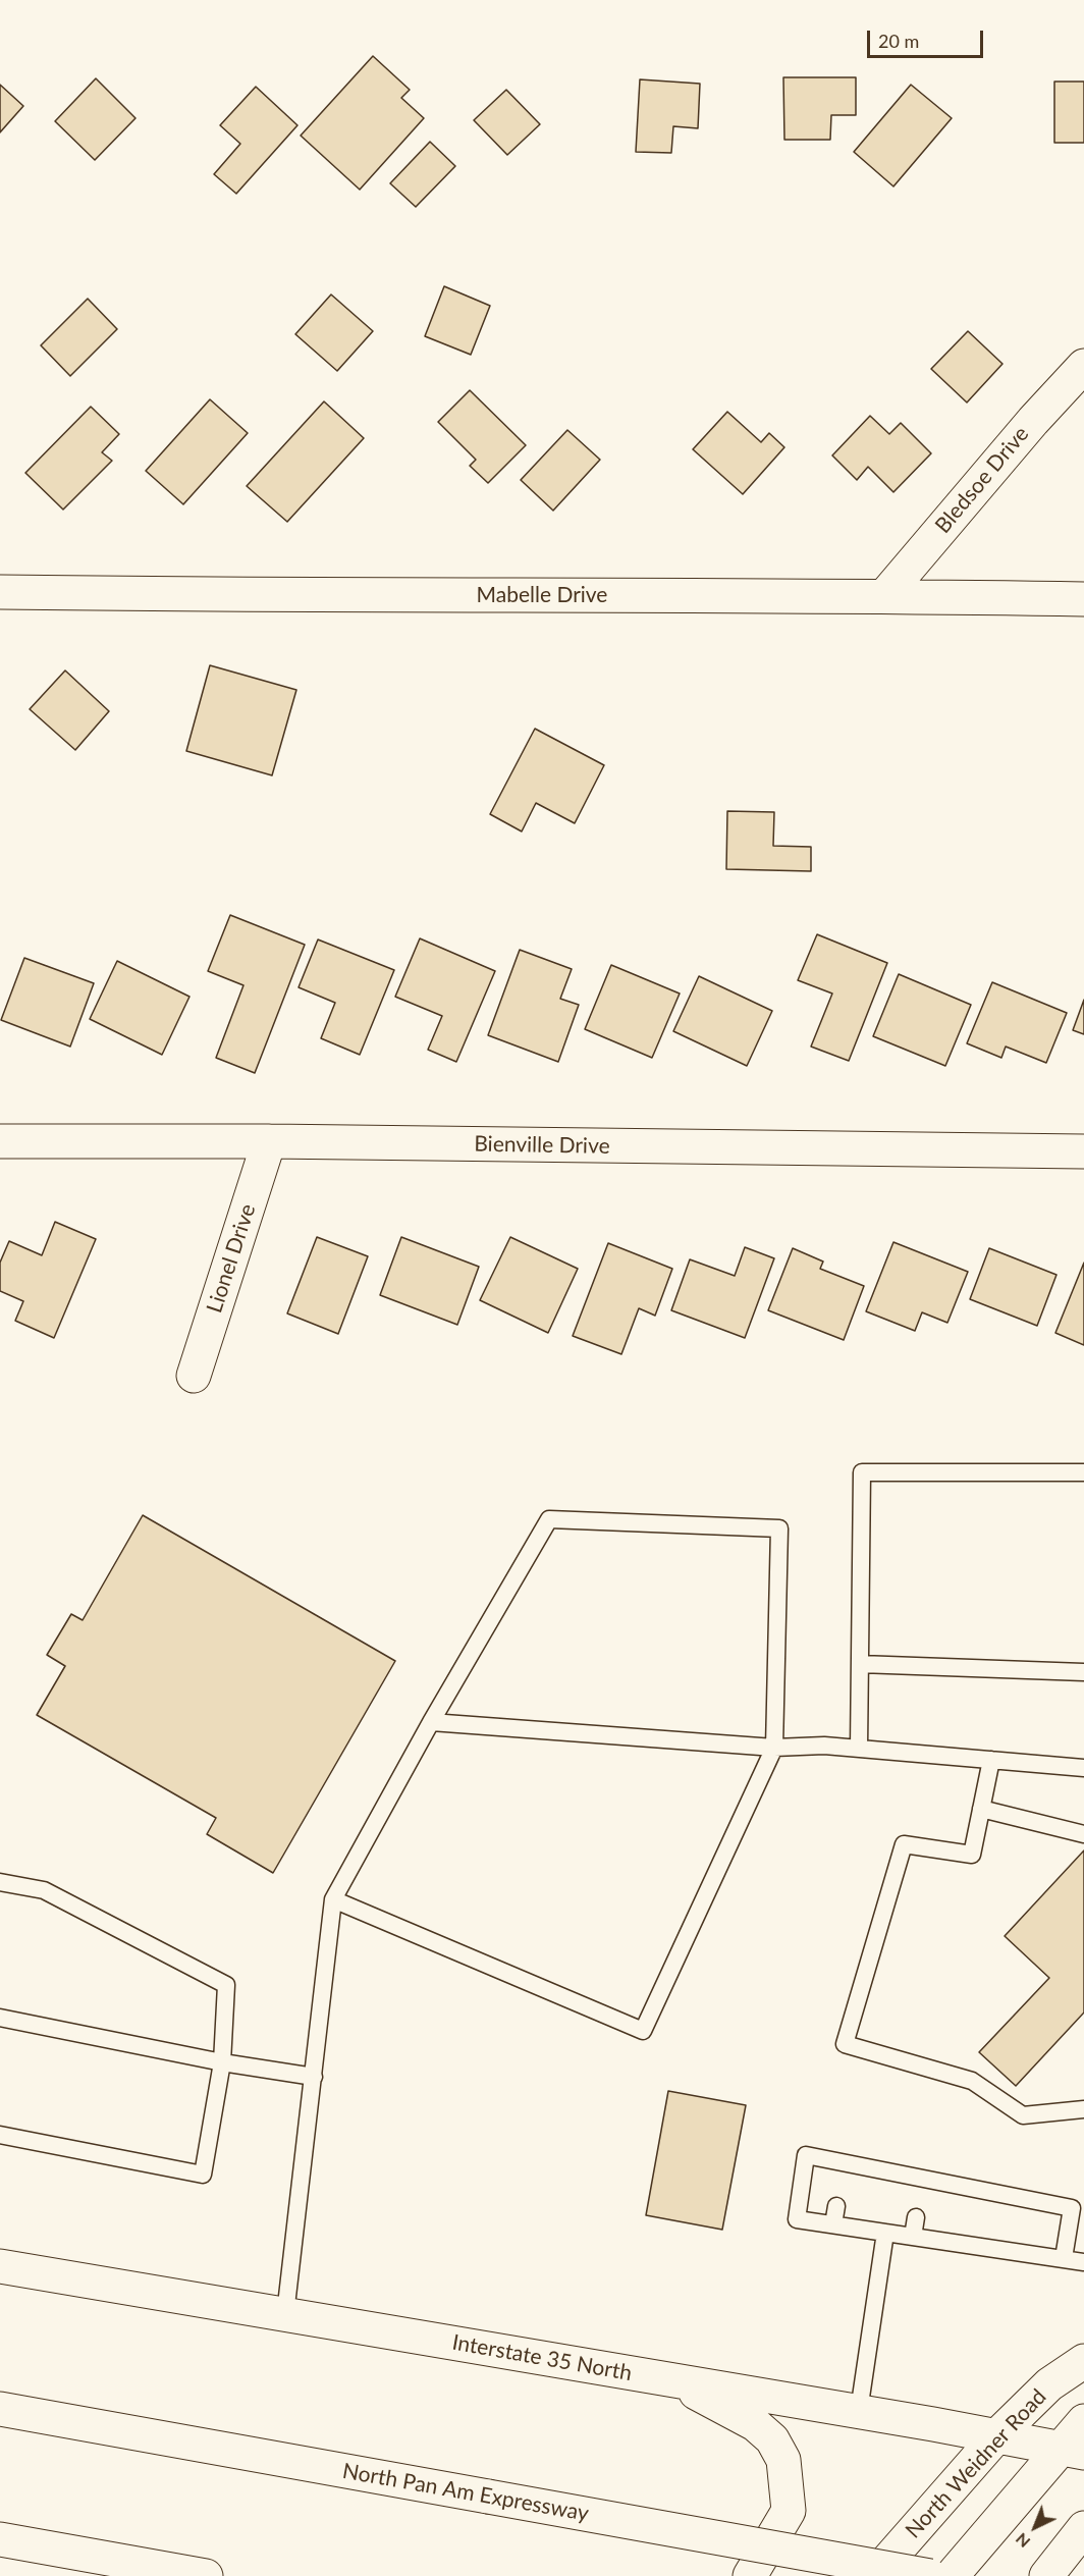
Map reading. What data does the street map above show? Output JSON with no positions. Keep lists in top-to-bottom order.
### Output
{
  "streets": {
    "main road": [
      "Bledsoe Drive",
      "Mabelle Drive",
      "Bienville Drive",
      "Lionel Drive",
      "Interstate 35 North",
      "North Weidner Road",
      "North Pan Am Expressway"
    ]
  },
  "crossings": [
    ["Bledsoe Drive", "Mabelle Drive"],
    ["Bienville Drive", "Lionel Drive"],
    ["Interstate 35 North", "North Weidner Road"]
  ],
  "scale_bar": "20 m",
  "north": "bottom left"
}
